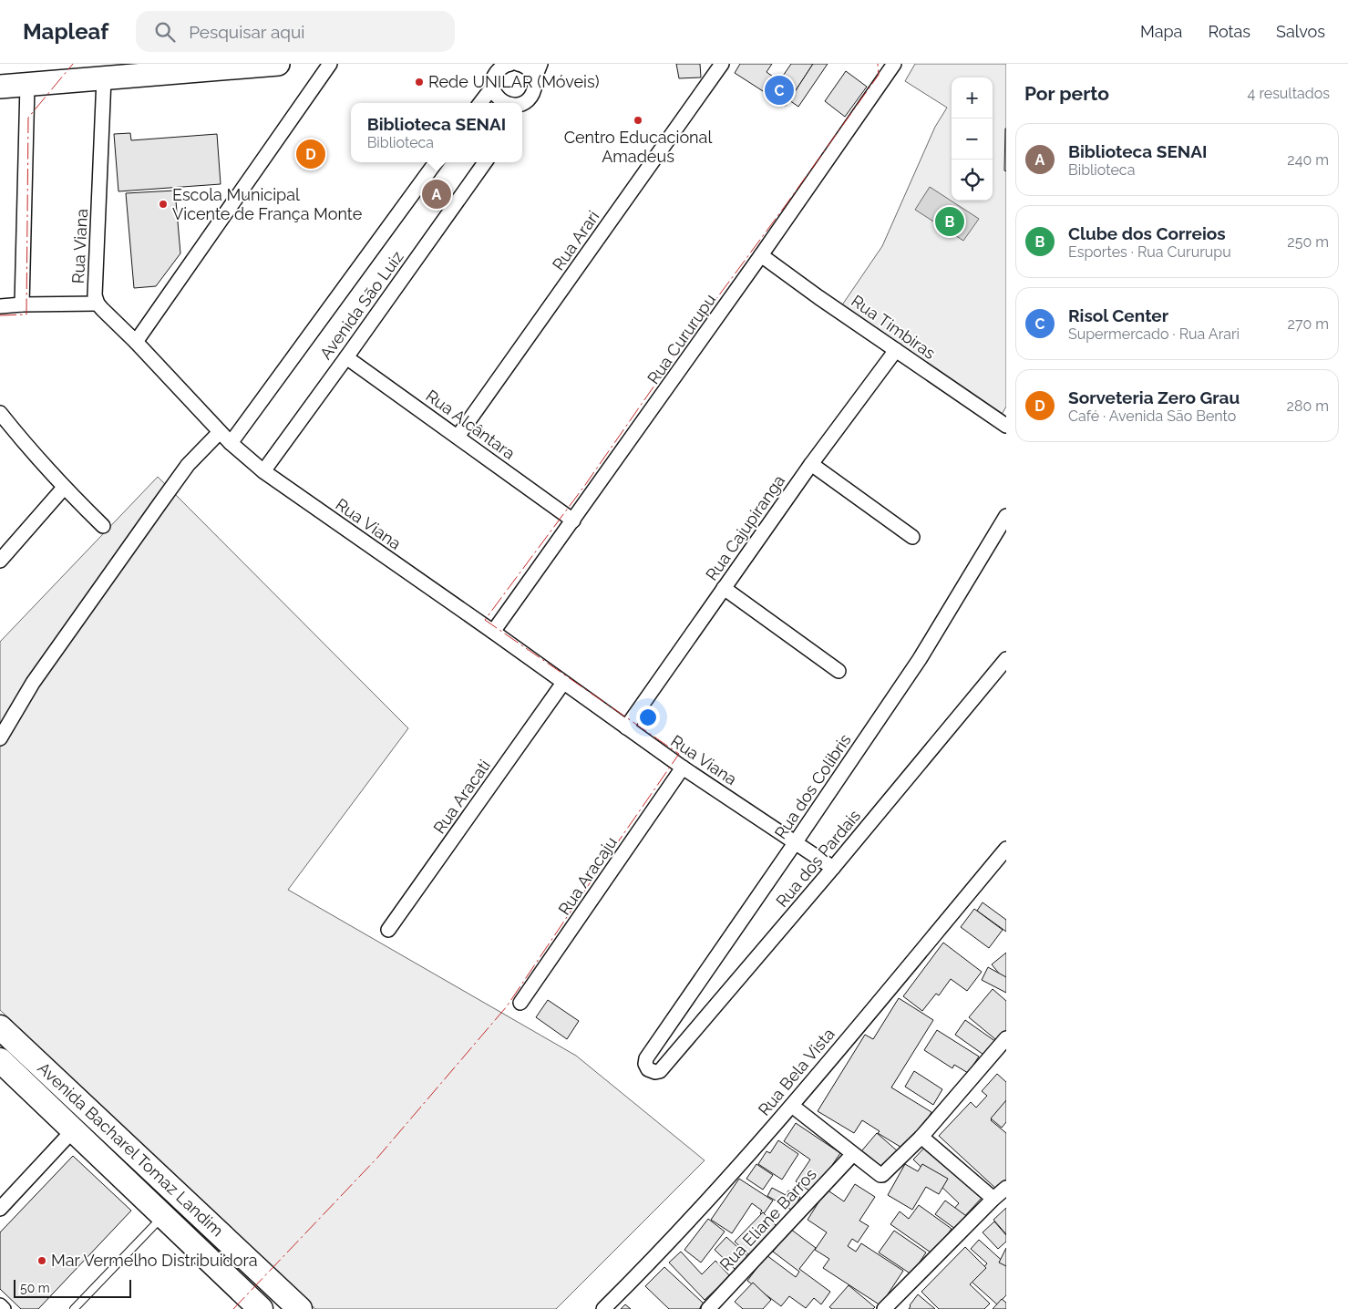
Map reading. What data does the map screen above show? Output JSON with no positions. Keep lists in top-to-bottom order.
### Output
{
  "streets": {
    "highway": ["Avenida Bacharel Tomaz Landim"],
    "street": [
      "Rua Arari",
      "Rua Viana",
      "Avenida São Luiz",
      "Rua Timbiras",
      "Rua Cururupu",
      "Rua Alcântara",
      "Rua Cajupiranga",
      "Rua dos Colibris",
      "Rua Aracati",
      "Rua dos Pardais",
      "Rua Aracaju",
      "Rua Bela Vista",
      "Rua Eliane Barros"
    ]
  },
  "crossings": [
    ["Rua Arari", "Rua Alcântara"],
    ["Rua Viana", "Avenida São Luiz"],
    ["Rua Viana", "Rua Cururupu"],
    ["Rua Viana", "Rua Cajupiranga"],
    ["Rua Viana", "Rua dos Colibris"],
    ["Rua Viana", "Rua Aracati"],
    ["Rua Viana", "Rua dos Pardais"],
    ["Rua Viana", "Rua Aracaju"],
    ["Avenida São Luiz", "Rua Alcântara"],
    ["Rua Timbiras", "Rua Cururupu"],
    ["Rua Timbiras", "Rua Cajupiranga"],
    ["Rua Cururupu", "Rua Alcântara"],
    ["Rua dos Colibris", "Rua dos Pardais"]
  ],
  "places": [
    "Rede UNILAR (Móveis)",
    "Centro Educacional Amadeus",
    "Escola Municipal Vicente de França Monte",
    "Mar Vermelho Distribuidora"
  ],
  "scale_bar": "50 m",
  "page": {
    "header": "Mapleaf",
    "search": "Pesquisar aqui",
    "nav": ["Mapa", "Rotas", "Salvos"],
    "heading": ["Por perto", "4 resultados"],
    "pins": [
      "C",
      "D",
      "A",
      "B"
    ],
    "map_buttons": ["+", "−"],
    "popup": ["Biblioteca SENAI", "Biblioteca"],
    "list": [
      {
        "mark": "A",
        "name": "Biblioteca SENAI",
        "note": "Biblioteca",
        "value": "240 m"
      },
      {
        "mark": "B",
        "name": "Clube dos Correios",
        "note": "Esportes · Rua Cururupu",
        "value": "250 m"
      },
      {
        "mark": "C",
        "name": "Risol Center",
        "note": "Supermercado · Rua Arari",
        "value": "270 m"
      },
      {
        "mark": "D",
        "name": "Sorveteria Zero Grau",
        "note": "Café · Avenida São Bento",
        "value": "280 m"
      }
    ],
    "scale": "50 m"
  }
}
